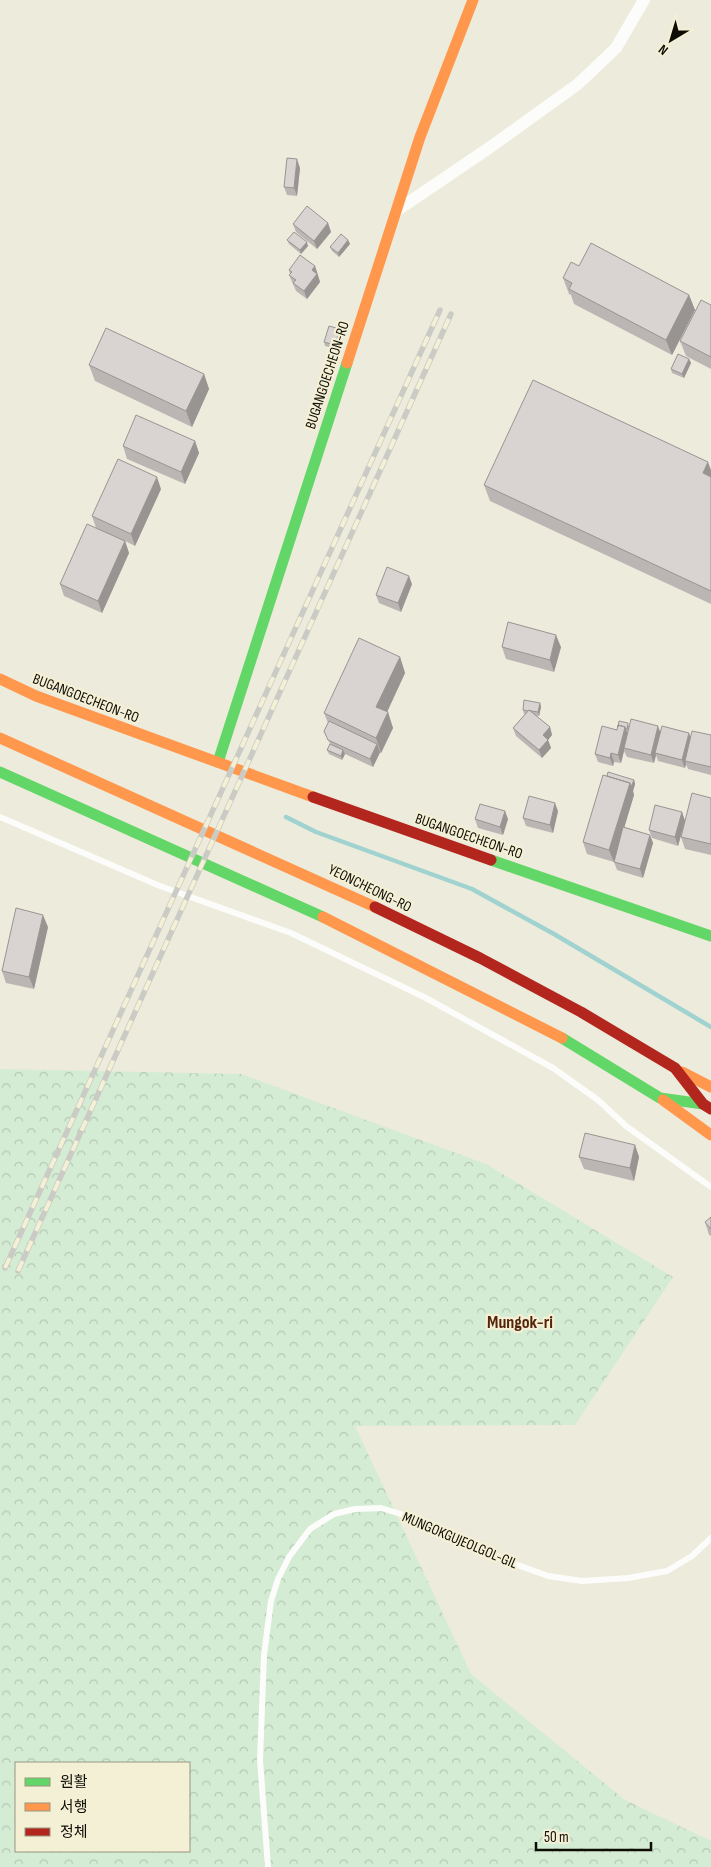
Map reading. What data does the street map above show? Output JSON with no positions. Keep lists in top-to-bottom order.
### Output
{
  "streets": {
    "main road": ["BUGANGOECHEON-RO", "YEONCHEONG-RO"],
    "lane": ["MUNGOKGUJEOLGOL-GIL"]
  },
  "districts": ["Mungok-ri"],
  "legend": ["원활", "서행", "정체"],
  "scale_bar": "50 m",
  "north": "bottom left"
}
